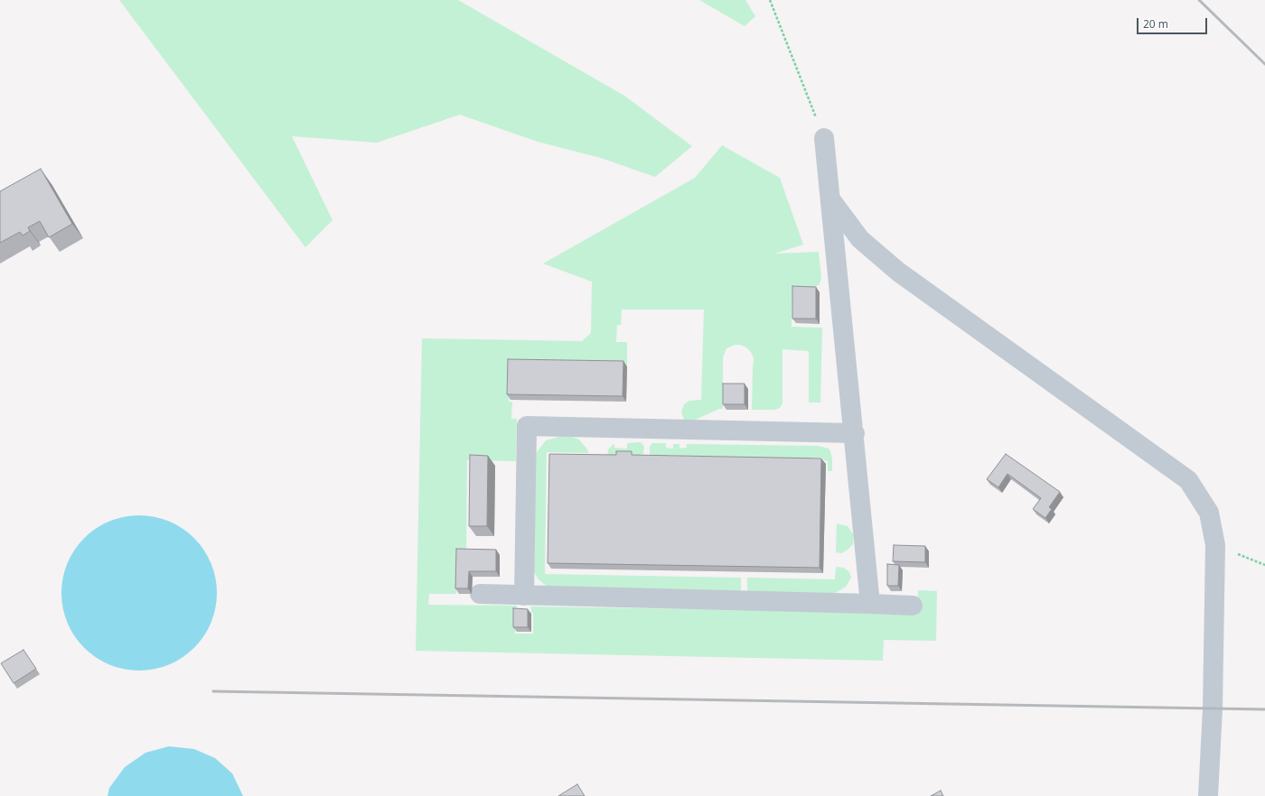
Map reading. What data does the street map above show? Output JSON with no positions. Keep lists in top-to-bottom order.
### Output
{
  "scale_bar": "20 m"
}
